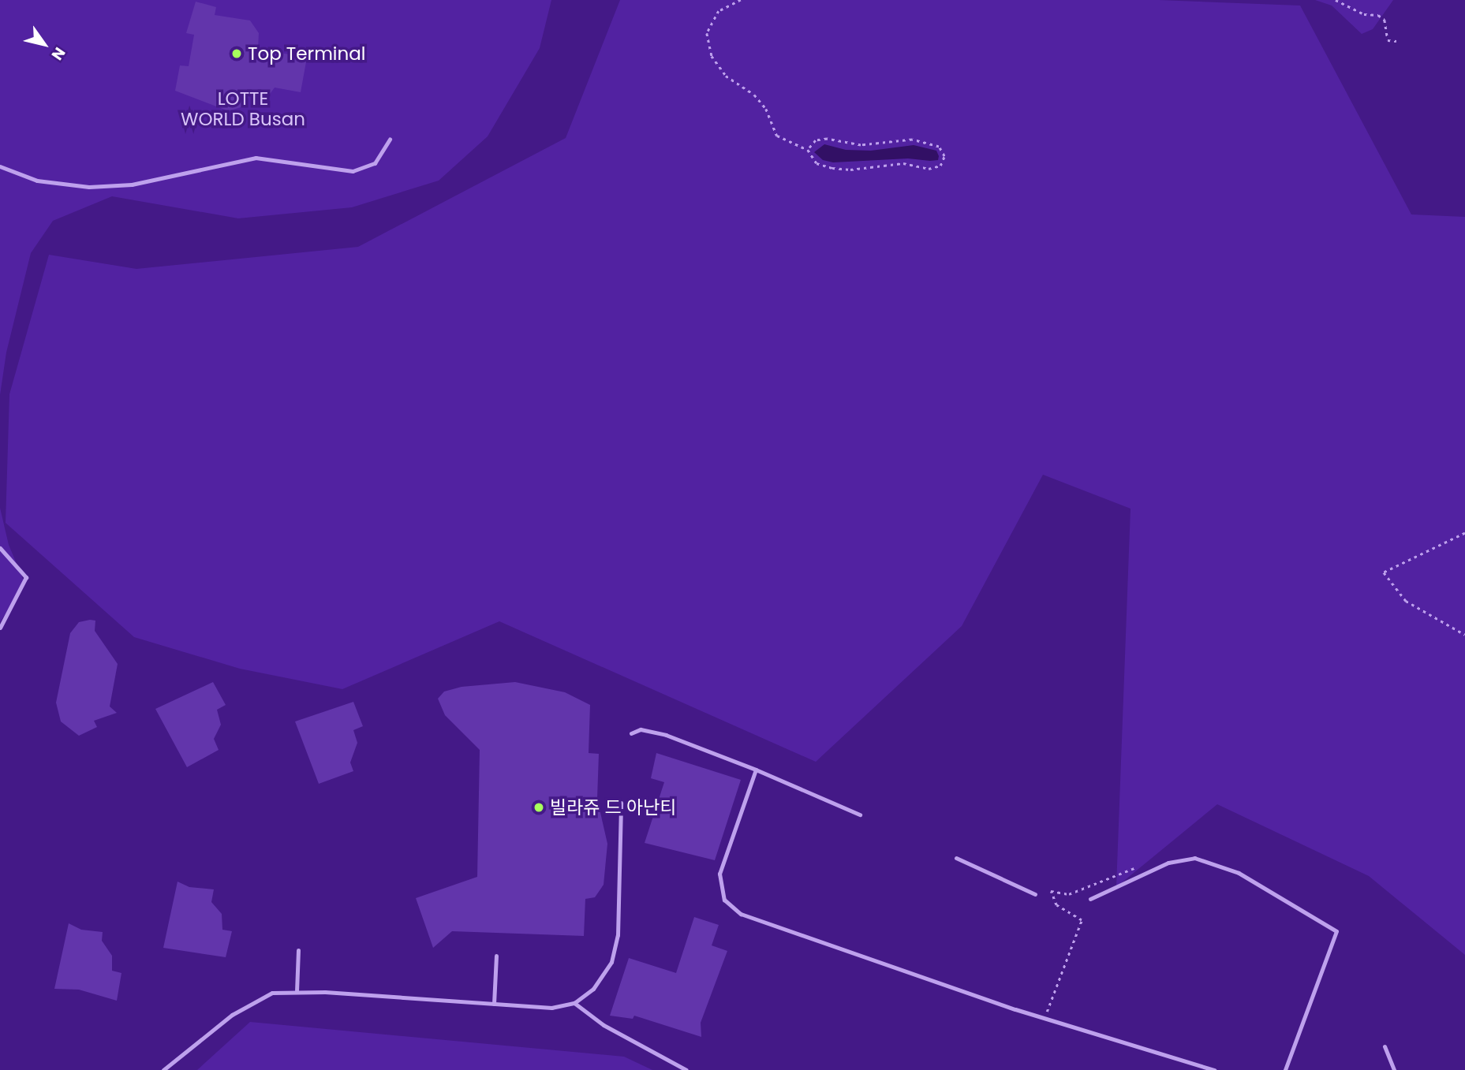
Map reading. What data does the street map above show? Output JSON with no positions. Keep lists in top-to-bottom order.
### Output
{
  "parks": ["LOTTE WORLD Busan"],
  "places": ["Top Terminal", "빌라쥬 드 아난티"],
  "north": "bottom right"
}
